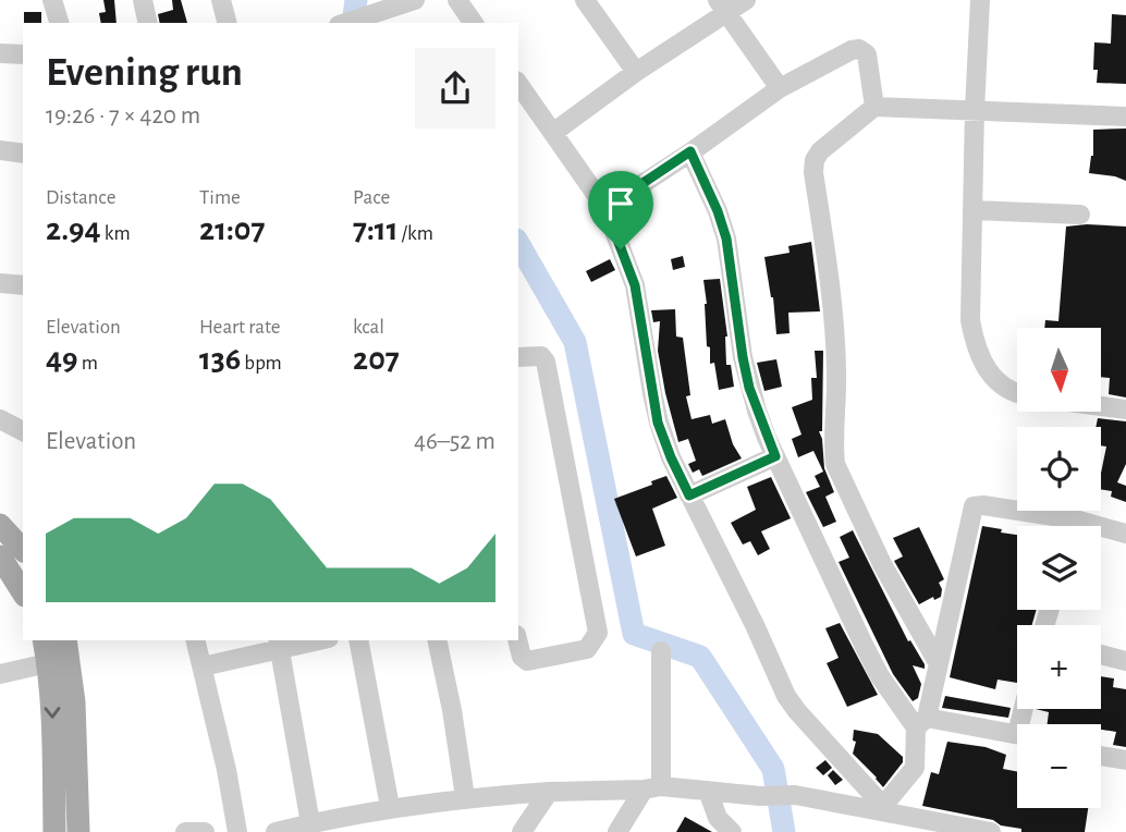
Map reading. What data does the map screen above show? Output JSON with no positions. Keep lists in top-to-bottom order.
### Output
{
  "north": "bottom",
  "page": {
    "heading": ["Evening run", "19:26 · 7 × 420 m"],
    "stats": [
      ["Distance", "2.94 km"],
      ["Time", "21:07"],
      ["Pace", "7:11 /km"],
      ["Elevation", "49 m"],
      ["Heart rate", "136 bpm"],
      ["kcal", "207"]
    ],
    "map_buttons": ["+", "−"],
    "chart": ["Elevation", "46–52 m"]
  }
}
